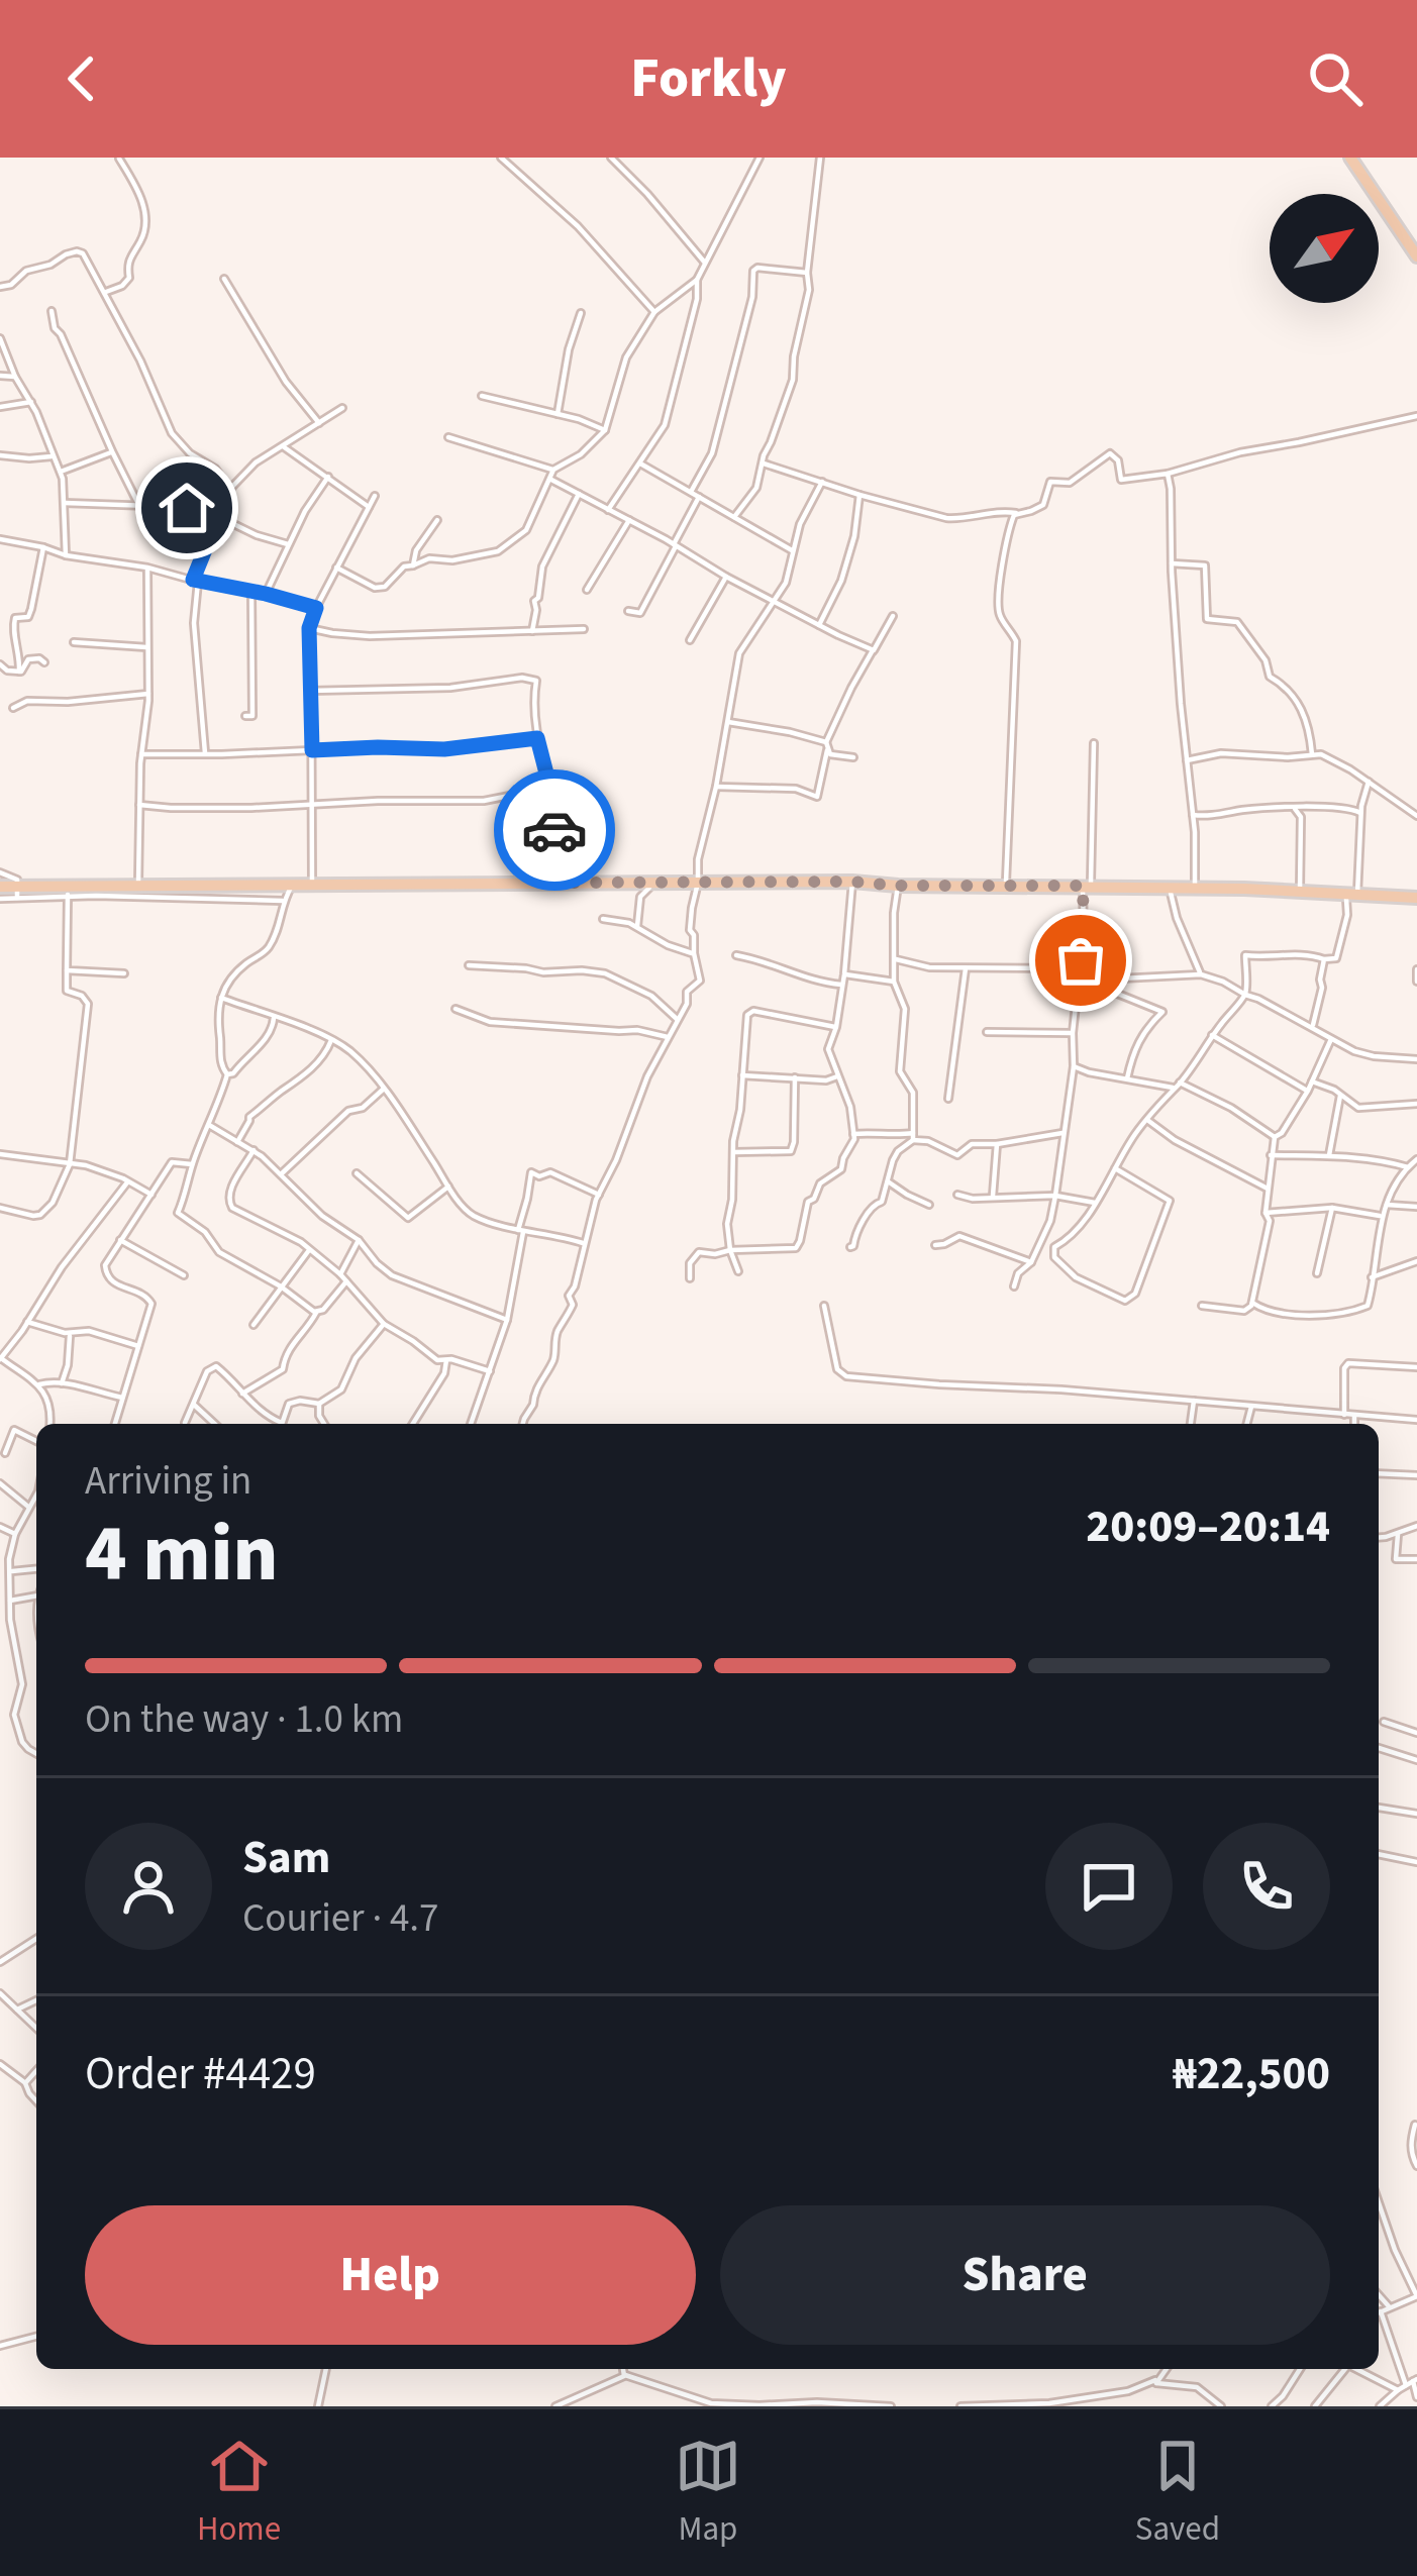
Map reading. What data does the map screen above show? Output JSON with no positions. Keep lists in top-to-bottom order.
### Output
{
  "north": "top right",
  "page": {
    "header": "Forkly",
    "heading": ["4 min", "Arriving in", "20:09–20:14"],
    "panel": [
      "Sam",
      "Courier · 4.7",
      "Order #4429",
      "₦22,500"
    ],
    "bar": "On the way · 1.0 km",
    "buttons": ["Help", "Share"],
    "tabs": ["Home", "Map", "Saved"]
  }
}
